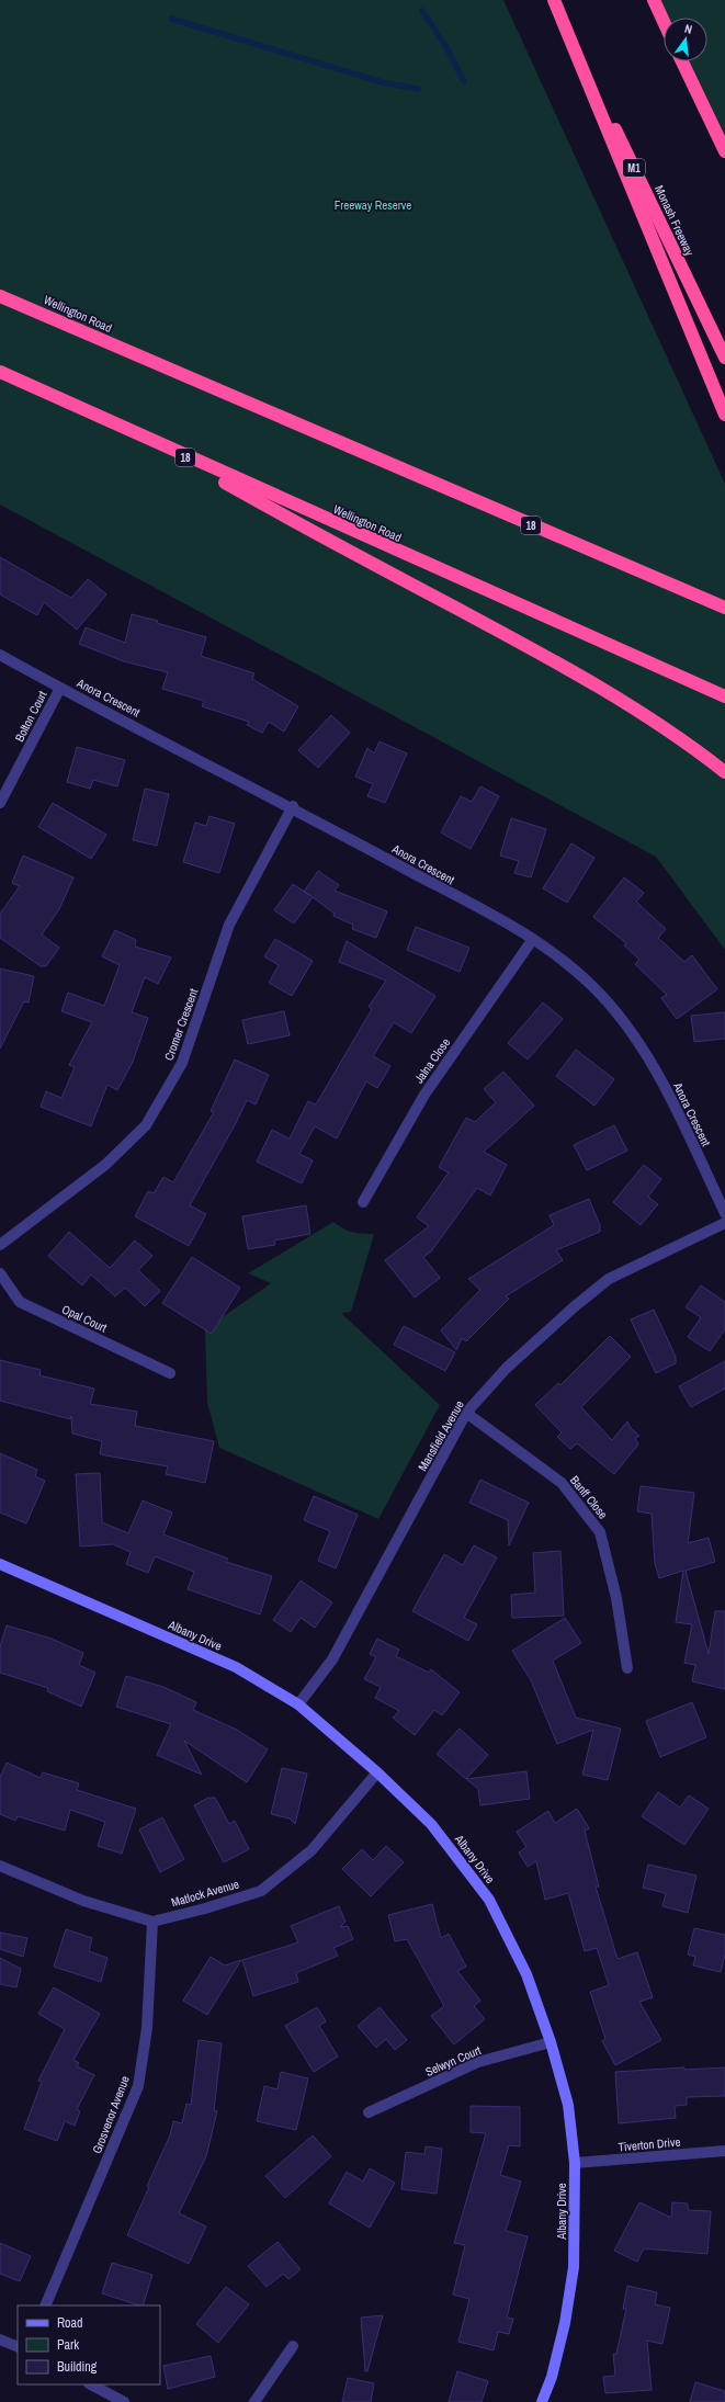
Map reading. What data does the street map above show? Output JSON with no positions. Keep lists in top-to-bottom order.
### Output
{
  "streets": {
    "highway": [
      "M1",
      "Monash Freeway",
      "Wellington Road",
      "18"
    ],
    "street": [
      "Anora Crescent",
      "Bolton Court",
      "Cromer Crescent",
      "Jalna Close",
      "Opal Court",
      "Mansfield Avenue",
      "Banff Close",
      "Albany Drive",
      "Matlock Avenue",
      "Selwyn Court",
      "Grosvenor Avenue",
      "Tiverton Drive"
    ]
  },
  "crossings": [
    ["Anora Crescent", "Bolton Court"],
    ["Anora Crescent", "Cromer Crescent"],
    ["Anora Crescent", "Jalna Close"],
    ["Mansfield Avenue", "Banff Close"],
    ["Mansfield Avenue", "Albany Drive"],
    ["Albany Drive", "Matlock Avenue"],
    ["Albany Drive", "Selwyn Court"],
    ["Albany Drive", "Tiverton Drive"],
    ["Matlock Avenue", "Grosvenor Avenue"]
  ],
  "parks": ["Freeway Reserve"],
  "legend": ["Road", "Park", "Building"],
  "north": "top"
}
